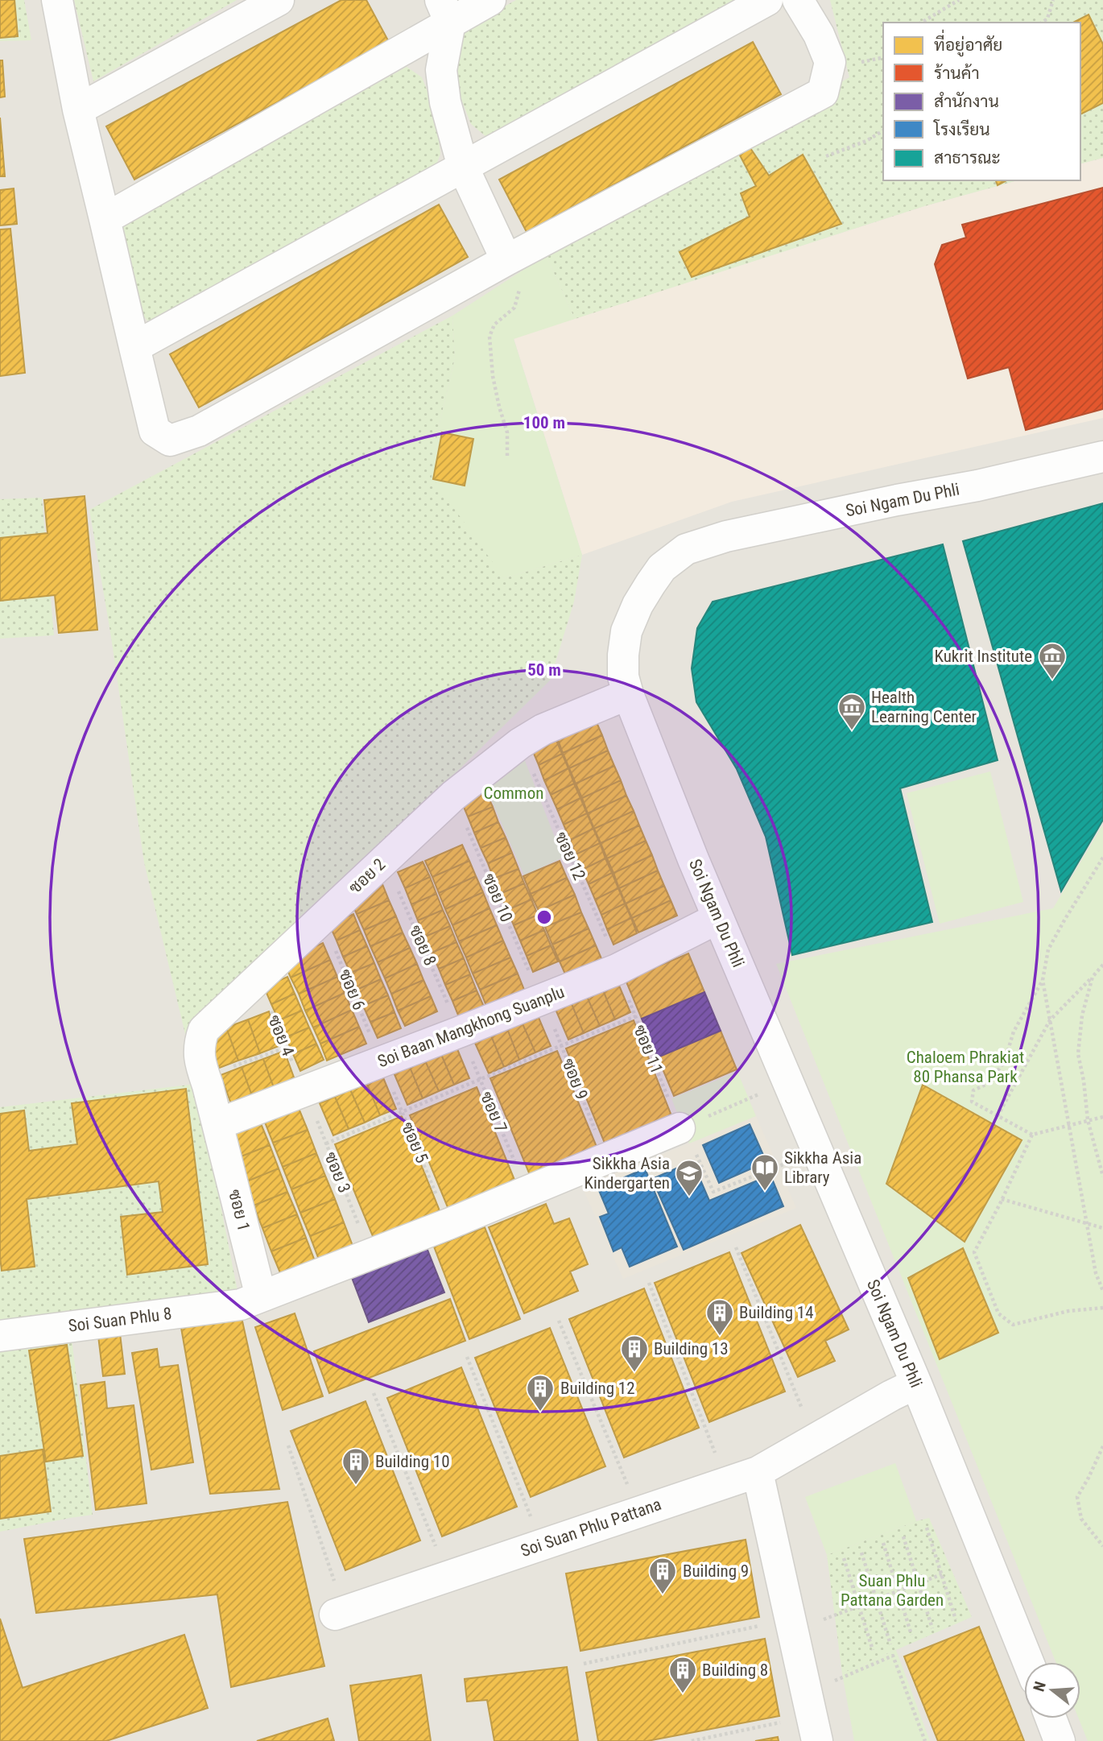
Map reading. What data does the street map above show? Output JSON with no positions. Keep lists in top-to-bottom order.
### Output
{
  "streets": {
    "street": [
      "Soi Ngam Du Phli",
      "ซอย 2",
      "Soi Baan Mangkhong Suanplu",
      "ซอย 1",
      "Soi Suan Phlu 8",
      "Soi Suan Phlu Pattana"
    ],
    "path": [
      "ซอย 12",
      "ซอย 10",
      "ซอย 8",
      "ซอย 6",
      "ซอย 4",
      "ซอย 11",
      "ซอย 9",
      "ซอย 7",
      "ซอย 5",
      "ซอย 3"
    ]
  },
  "crossings": [
    ["Soi Ngam Du Phli", "ซอย 2"],
    ["Soi Ngam Du Phli", "Soi Baan Mangkhong Suanplu"],
    ["Soi Ngam Du Phli", "Soi Suan Phlu Pattana"],
    ["ซอย 12", "ซอย 2"],
    ["ซอย 12", "Soi Baan Mangkhong Suanplu"],
    ["ซอย 12", "ซอย 11"],
    ["ซอย 2", "ซอย 10"],
    ["ซอย 2", "ซอย 8"],
    ["ซอย 2", "ซอย 6"],
    ["ซอย 2", "Soi Baan Mangkhong Suanplu"],
    ["ซอย 2", "ซอย 4"],
    ["ซอย 2", "ซอย 1"],
    ["ซอย 10", "Soi Baan Mangkhong Suanplu"],
    ["ซอย 10", "ซอย 9"],
    ["ซอย 8", "Soi Baan Mangkhong Suanplu"],
    ["ซอย 8", "ซอย 7"],
    ["ซอย 6", "Soi Baan Mangkhong Suanplu"],
    ["ซอย 6", "ซอย 5"],
    ["Soi Baan Mangkhong Suanplu", "ซอย 4"],
    ["Soi Baan Mangkhong Suanplu", "ซอย 11"],
    ["Soi Baan Mangkhong Suanplu", "ซอย 9"],
    ["Soi Baan Mangkhong Suanplu", "ซอย 7"],
    ["Soi Baan Mangkhong Suanplu", "ซอย 5"],
    ["Soi Baan Mangkhong Suanplu", "ซอย 3"],
    ["Soi Baan Mangkhong Suanplu", "ซอย 1"],
    ["ซอย 4", "ซอย 3"],
    ["ซอย 1", "Soi Suan Phlu 8"]
  ],
  "parks": ["Common", "Chaloem Phrakiat 80 Phansa Park", "Suan Phlu Pattana Garden"],
  "places": {
    "museum": ["Kukrit Institute", "Health Learning Center"],
    "library": ["Sikkha Asia Library"],
    "school or university": ["Sikkha Asia Kindergarten"],
    "building": [
      "Building 14",
      "Building 13",
      "Building 12",
      "Building 10",
      "Building 9",
      "Building 8"
    ]
  },
  "legend": [
    "ที่อยู่อาศัย",
    "ร้านค้า",
    "สำนักงาน",
    "โรงเรียน",
    "สาธารณะ"
  ],
  "north": "left",
  "rings": ["100 m", "50 m"]
}
